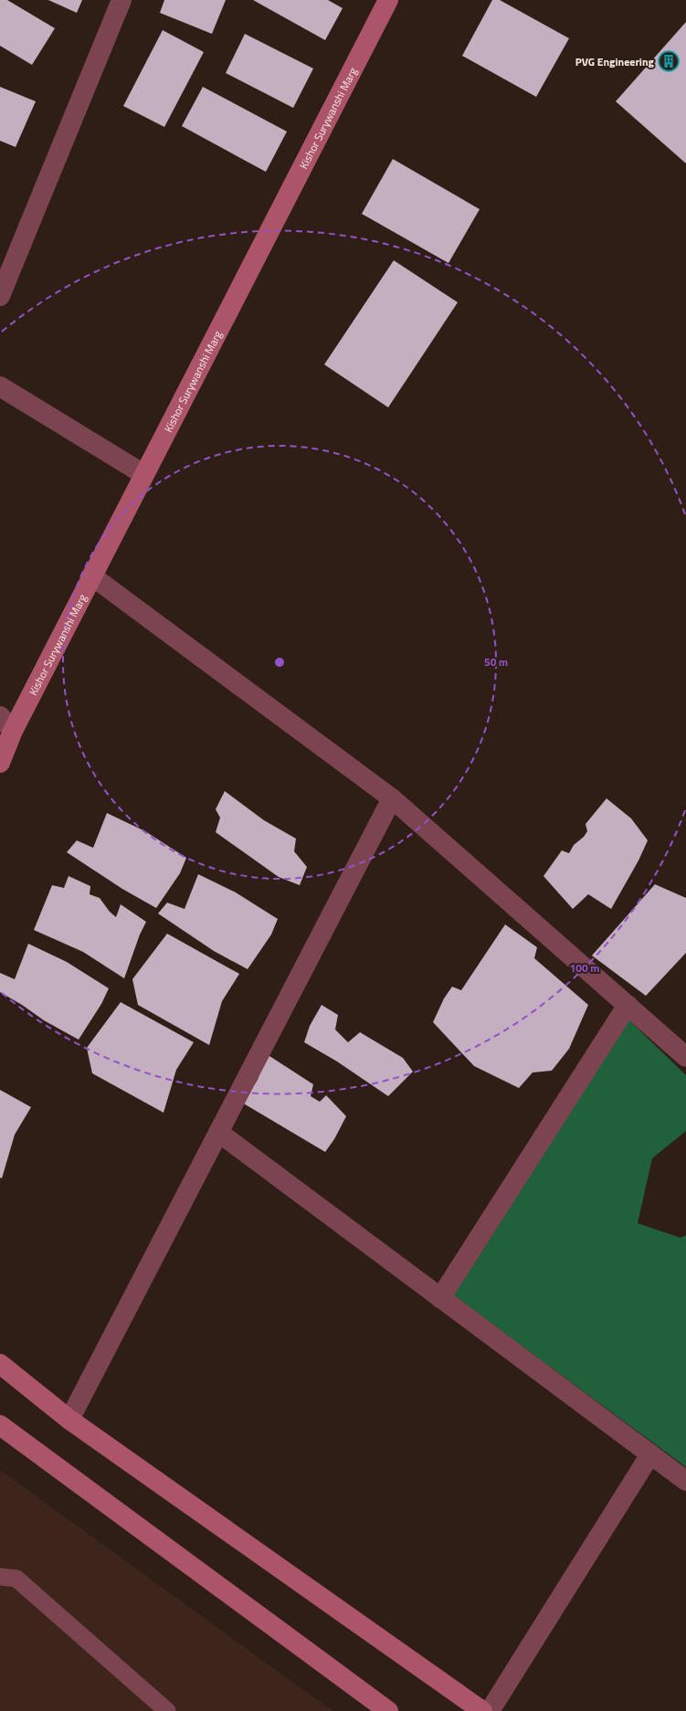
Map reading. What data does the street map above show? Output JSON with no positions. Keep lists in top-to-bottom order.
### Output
{
  "streets": {
    "main road": ["Kishor Surywanshi Marg"]
  },
  "places": {
    "building": ["PVG Engineering"]
  },
  "rings": ["50 m", "100 m"]
}
